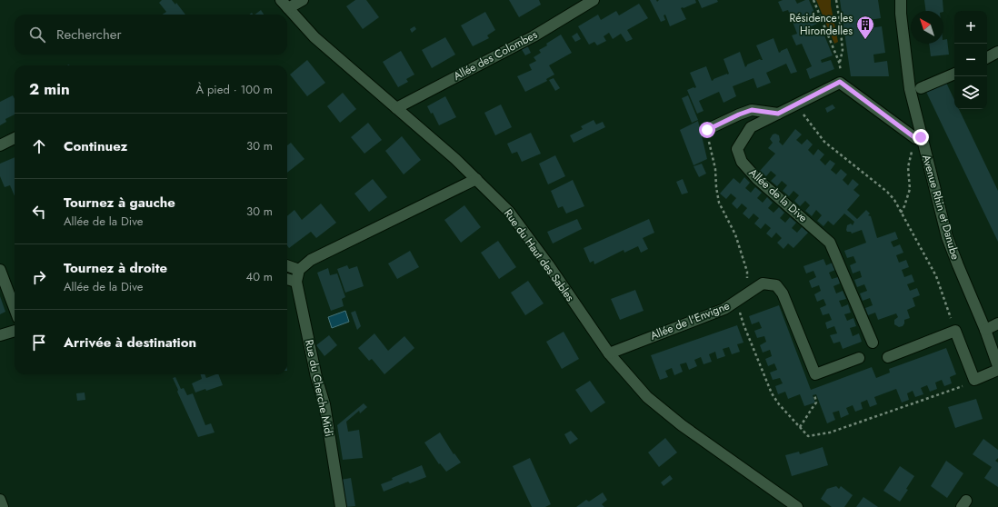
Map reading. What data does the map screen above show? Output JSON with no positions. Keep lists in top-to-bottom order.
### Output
{
  "streets": {
    "street": [
      "Allée des Colombes",
      "Allée de la Dive",
      "Avenue Rhin et Danube",
      "Rue du Haut des Sables",
      "Allée de l'Envigne",
      "Rue du Cherche Midi"
    ]
  },
  "crossings": [
    ["Allée des Colombes", "Rue du Haut des Sables"],
    ["Rue du Haut des Sables", "Allée de l'Envigne"]
  ],
  "places": {
    "building": ["Résidence les Hirondelles"]
  },
  "north": "top left",
  "page": {
    "map_buttons": ["+", "−"],
    "search": "Rechercher",
    "heading": ["2 min", "À pied · 100 m"],
    "list": [
      ["Continuez", "30 m"],
      ["Tournez à gauche", "Allée de la Dive", "30 m"],
      ["Tournez à droite", "Allée de la Dive", "40 m"],
      "Arrivée à destination"
    ]
  }
}
